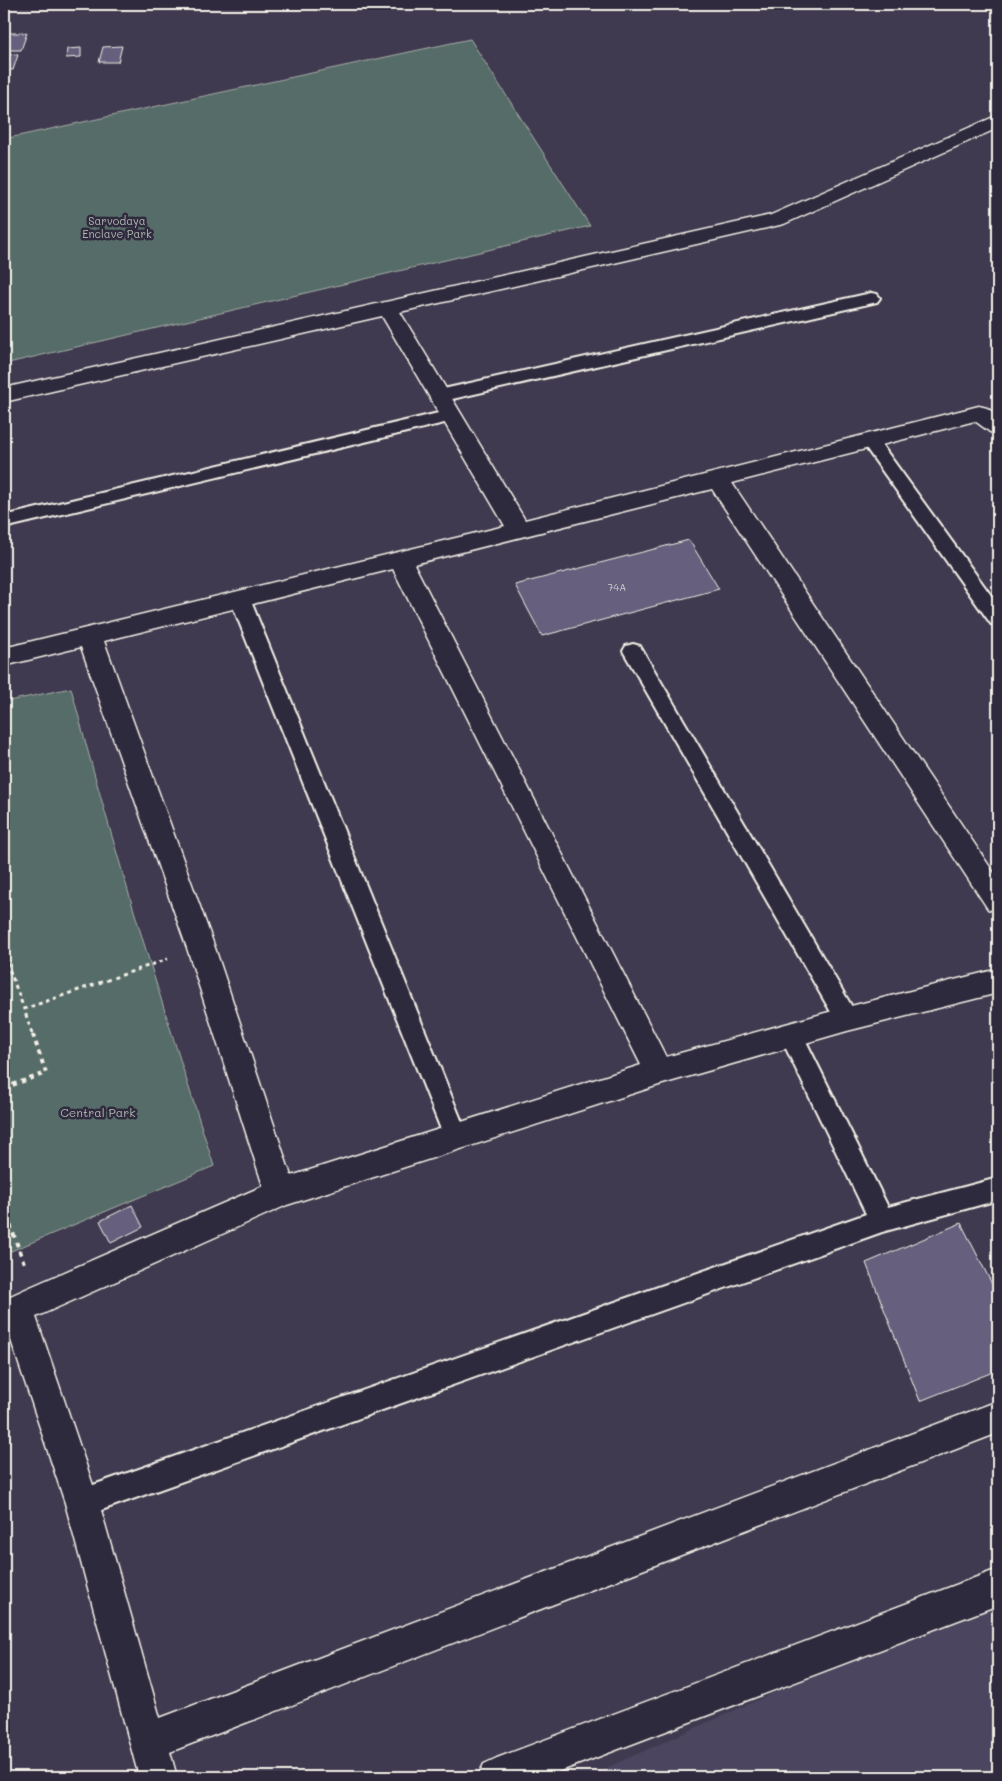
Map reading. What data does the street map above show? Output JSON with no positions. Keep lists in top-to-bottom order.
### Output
{
  "parks": ["Sarvodaya Enclave Park", "Central Park"],
  "house_numbers": ["74A"]
}
